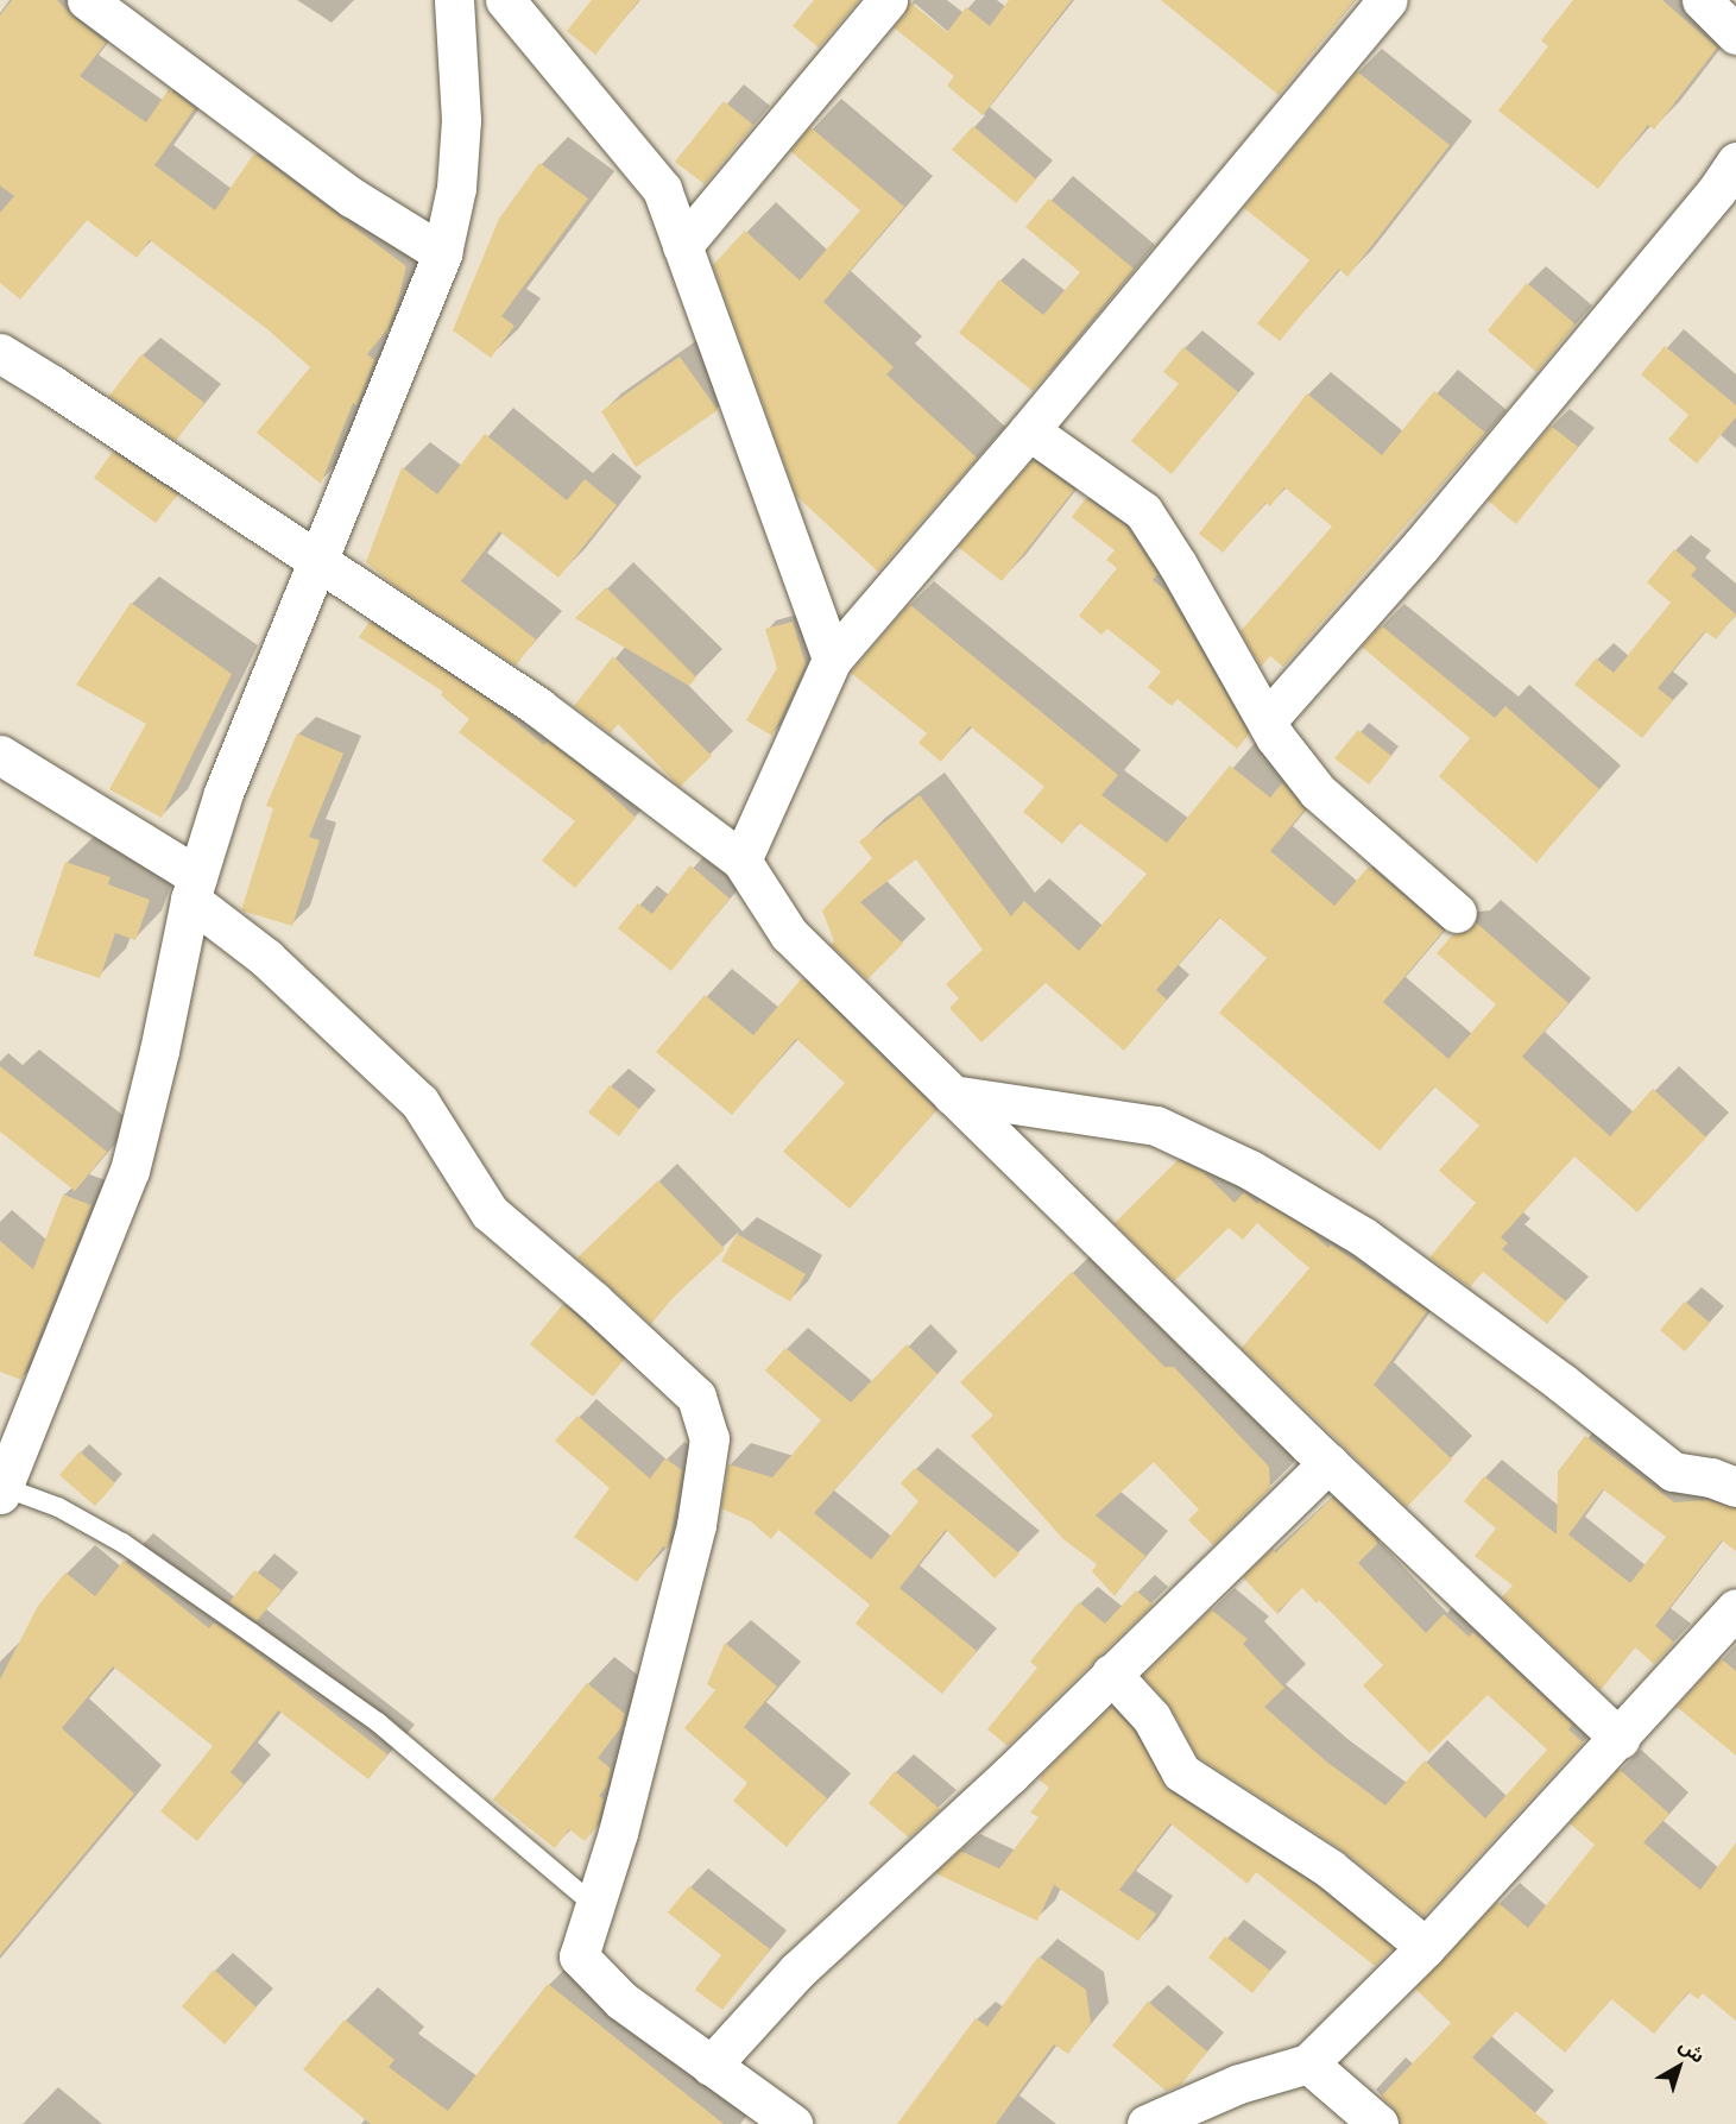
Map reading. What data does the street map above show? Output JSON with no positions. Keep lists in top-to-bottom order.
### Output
{
  "north": "top right"
}
